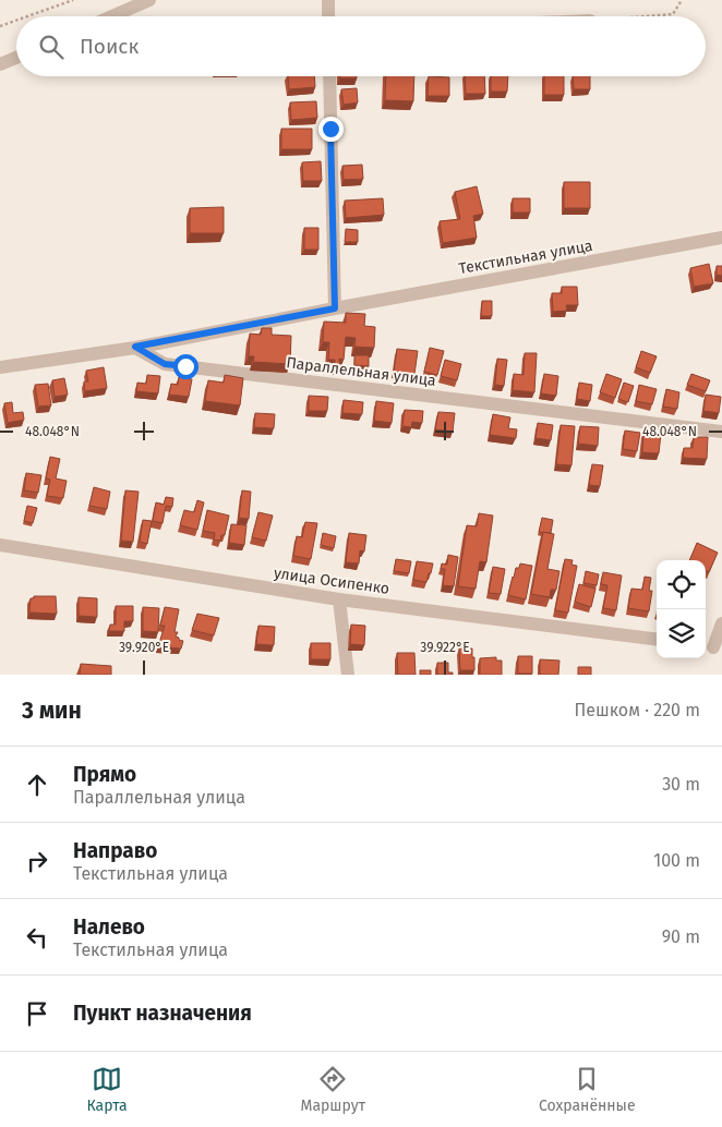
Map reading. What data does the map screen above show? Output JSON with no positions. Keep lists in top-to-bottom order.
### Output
{
  "streets": {
    "street": ["Текстильная улица", "Параллельная улица", "улица Осипенко"]
  },
  "crossings": [
    ["Текстильная улица", "Параллельная улица"]
  ],
  "page": {
    "search": "Поиск",
    "heading": ["3 мин", "Пешком · 220 m"],
    "list": [
      ["Прямо", "Параллельная улица", "30 m"],
      ["Направо", "Текстильная улица", "100 m"],
      ["Налево", "Текстильная улица", "90 m"],
      "Пункт назначения"
    ],
    "nav": ["Карта", "Маршрут", "Сохранённые"]
  },
  "coordinates": ["48.048°N", "39.920°E", "39.922°E"]
}
